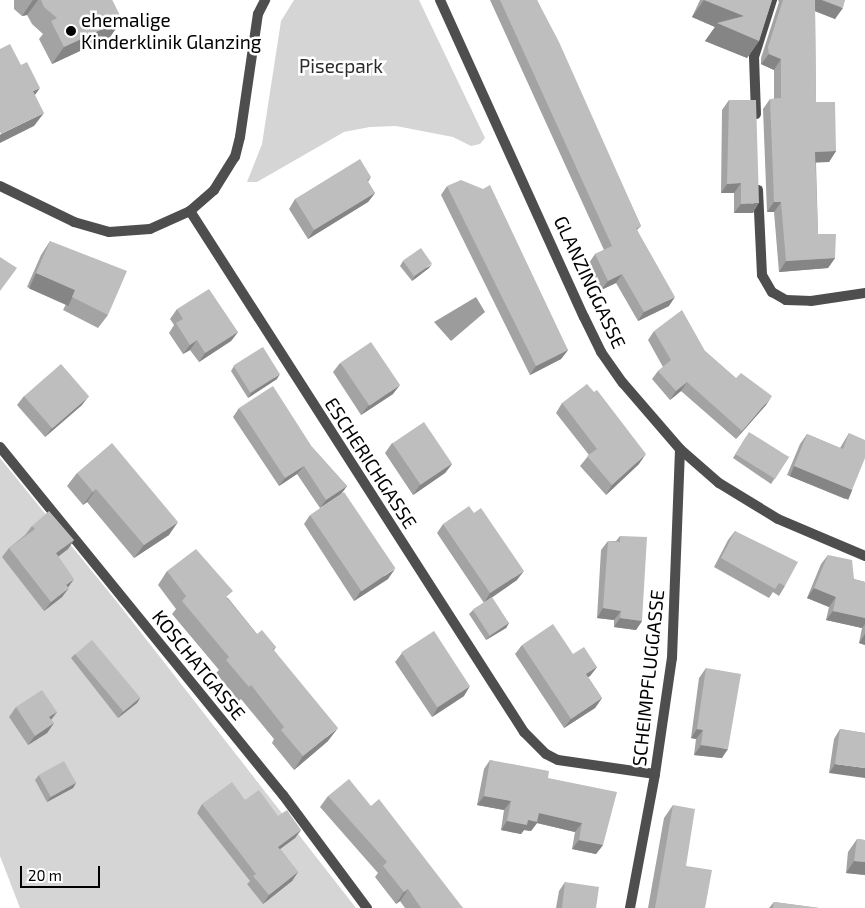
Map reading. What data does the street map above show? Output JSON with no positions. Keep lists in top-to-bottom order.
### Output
{
  "streets": {
    "street": [
      "GLANZINGGASSE",
      "ESCHERICHGASSE",
      "KOSCHATGASSE",
      "SCHEIMPFLUGGASSE"
    ]
  },
  "crossings": [
    ["GLANZINGGASSE", "SCHEIMPFLUGGASSE"],
    ["ESCHERICHGASSE", "SCHEIMPFLUGGASSE"]
  ],
  "parks": ["Pisecpark"],
  "places": ["ehemalige Kinderklinik Glanzing"],
  "scale_bar": "20 m"
}
